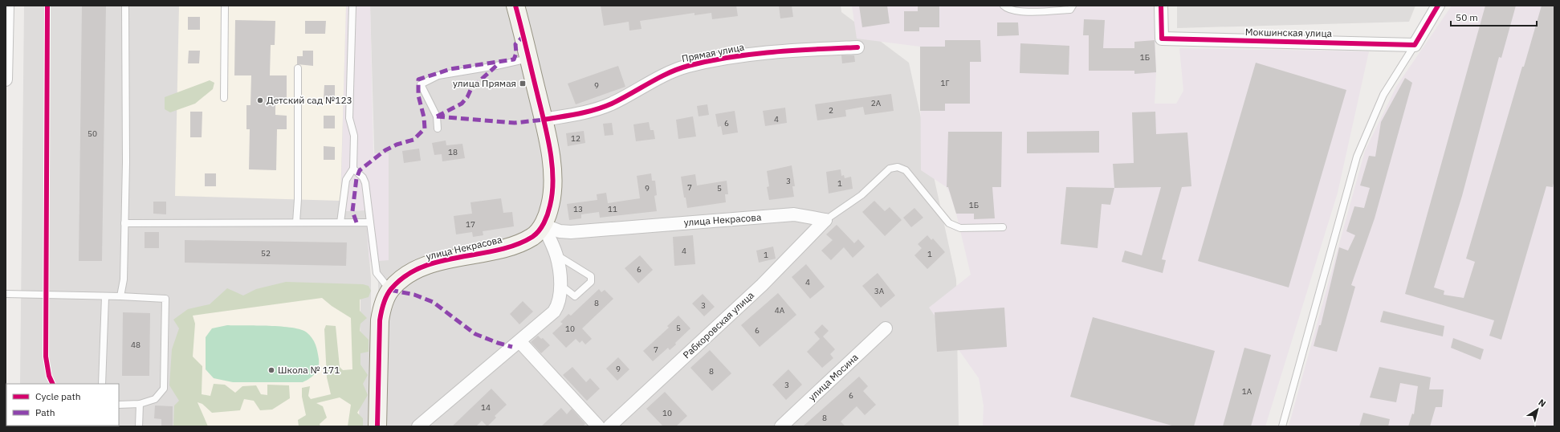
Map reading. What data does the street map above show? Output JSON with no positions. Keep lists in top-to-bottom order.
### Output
{
  "streets": {
    "street": [
      "Мокшинская улица",
      "Прямая улица",
      "улица Некрасова",
      "Рабкоровская улица",
      "улица Мосина"
    ]
  },
  "crossings": [
    ["улица Некрасова", "Рабкоровская улица"]
  ],
  "places": {
    "transit": ["улица Прямая"],
    "other": ["Детский сад №123", "Школа № 171"]
  },
  "house_numbers": [
    "1Б",
    "1Г",
    "9",
    "2А",
    "2",
    "4",
    "6",
    "50",
    "12",
    "18",
    "3",
    "1",
    "7",
    "9",
    "5",
    "1Б",
    "13",
    "11",
    "17",
    "4",
    "52",
    "1",
    "1",
    "6",
    "4",
    "3А",
    "8",
    "3",
    "4А",
    "5",
    "10",
    "6",
    "48",
    "7",
    "9",
    "8",
    "3",
    "1А",
    "6",
    "14",
    "10",
    "8"
  ],
  "legend": ["Cycle path", "Path"],
  "scale_bar": "50 m",
  "north": "top right"
}
